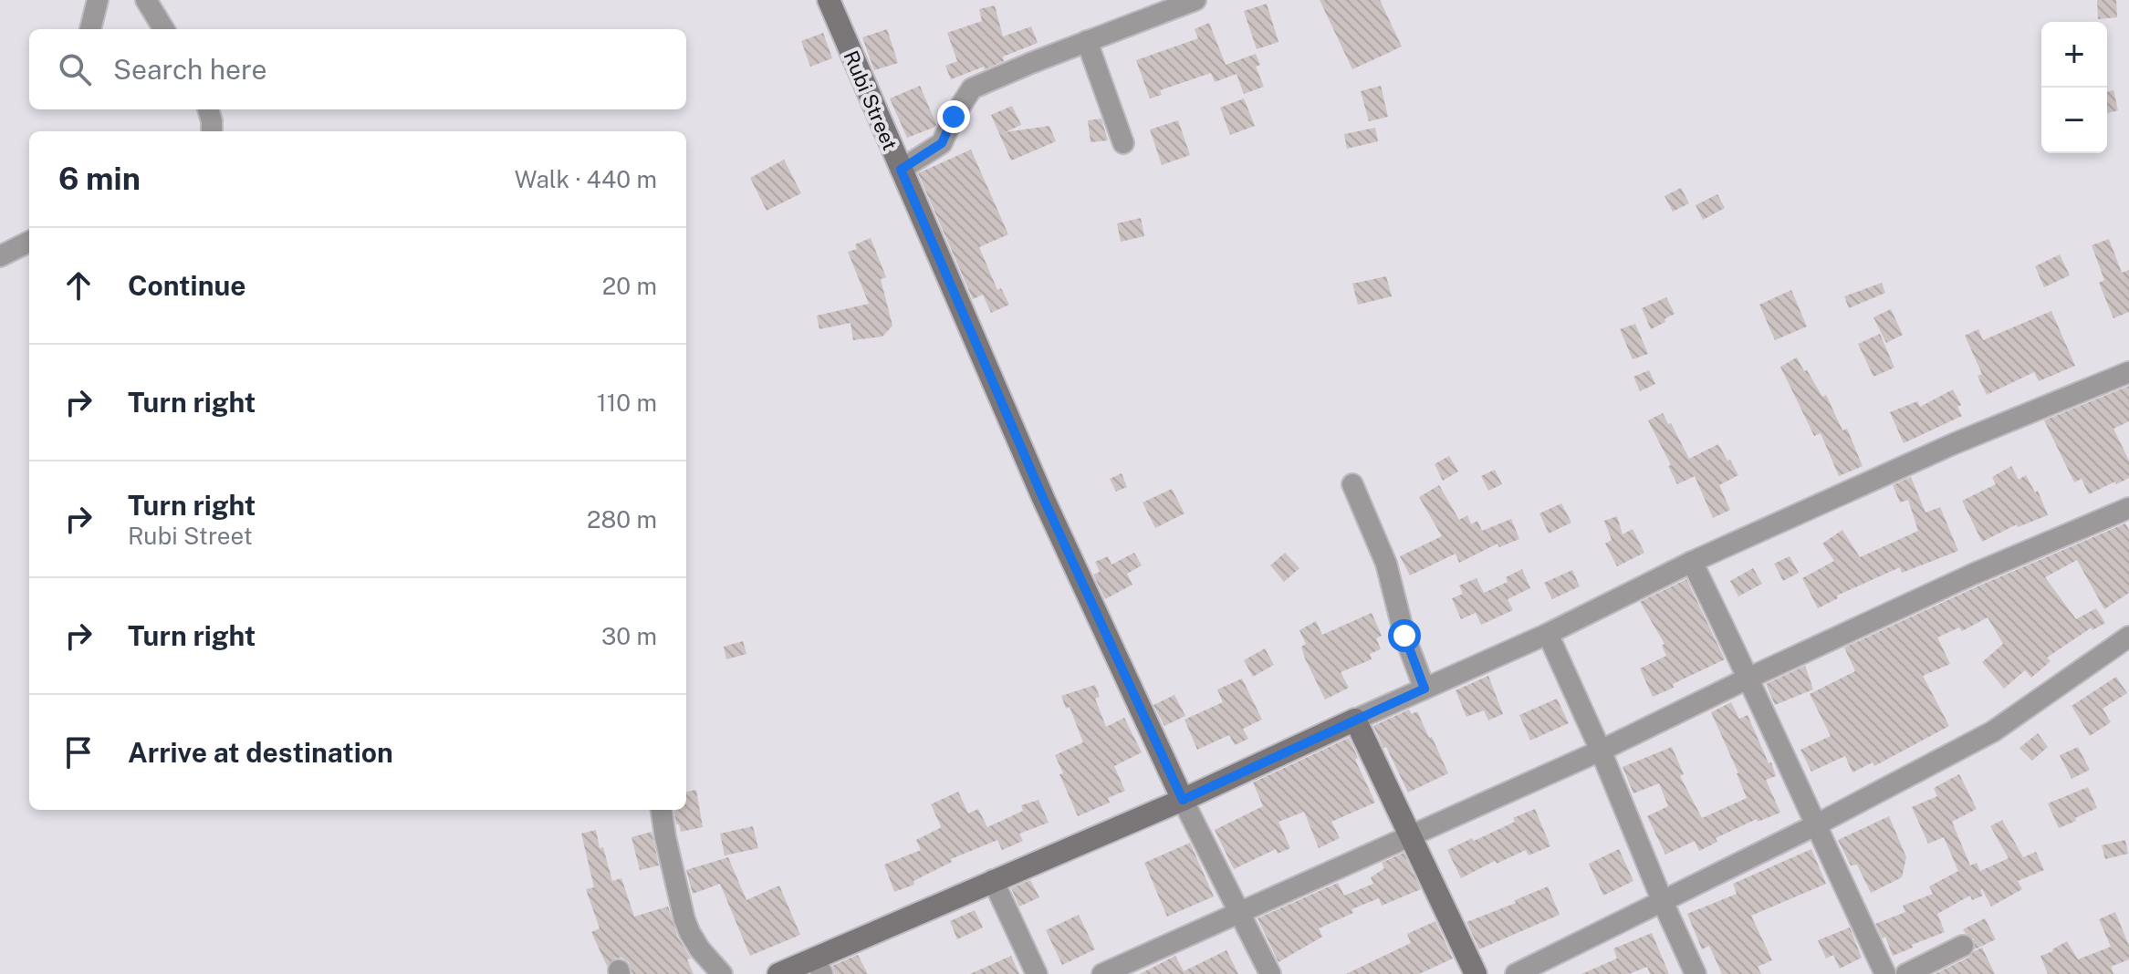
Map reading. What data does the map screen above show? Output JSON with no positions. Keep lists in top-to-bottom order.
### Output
{
  "streets": {
    "street": ["Rubi Street"]
  },
  "page": {
    "map_buttons": ["+", "−"],
    "search": "Search here",
    "heading": ["6 min", "Walk · 440 m"],
    "list": [
      ["Continue", "20 m"],
      ["Turn right", "110 m"],
      ["Turn right", "Rubi Street", "280 m"],
      ["Turn right", "30 m"],
      "Arrive at destination"
    ]
  }
}
